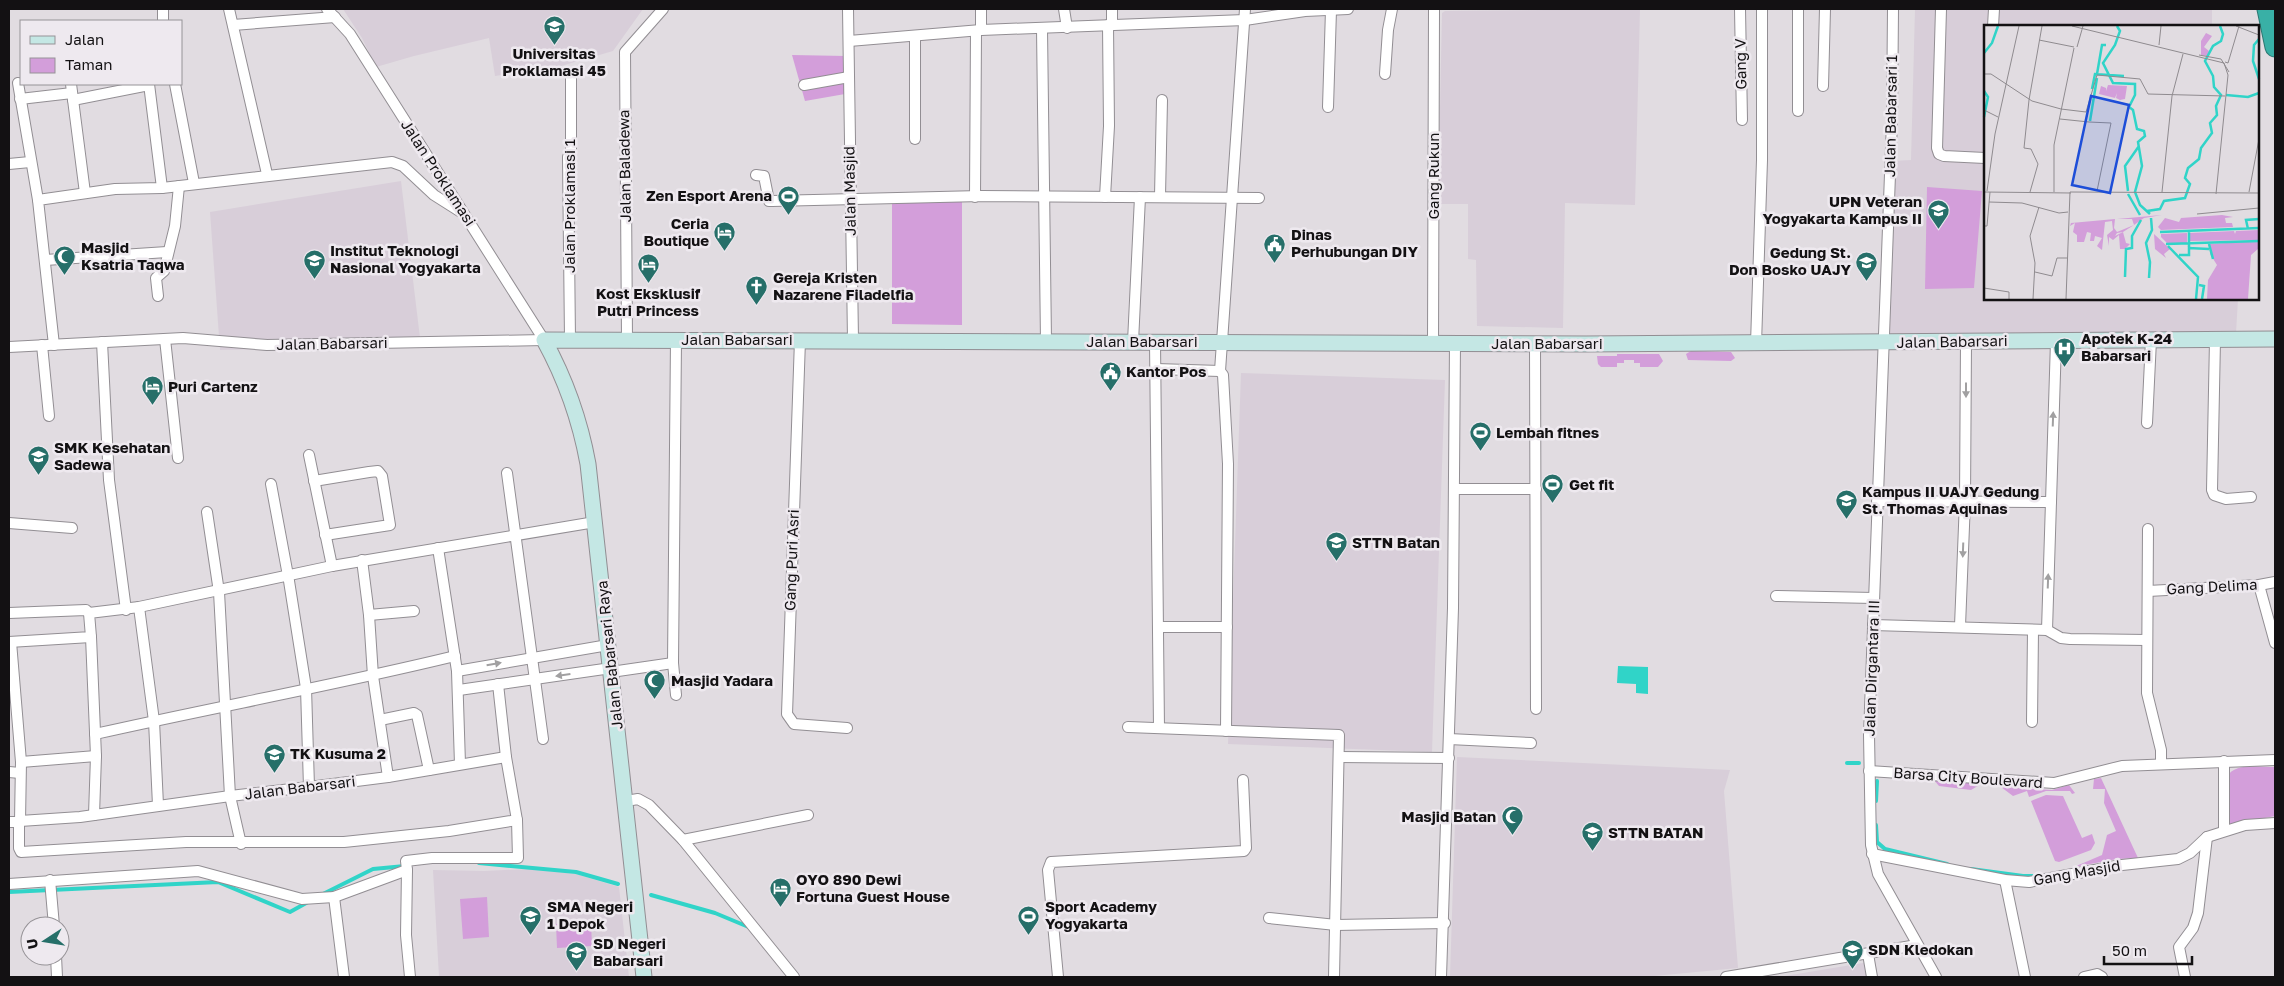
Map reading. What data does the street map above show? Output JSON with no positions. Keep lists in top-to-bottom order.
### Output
{
  "streets": {
    "street": [
      "Gang V",
      "Jalan Babarsari 1",
      "Jalan Baladewa",
      "Jalan Proklamasi",
      "Gang Rukun",
      "Jalan Masjid",
      "Jalan Proklamasi 1",
      "Jalan Babarsari",
      "Gang Puri Asri",
      "Gang Delima",
      "Jalan Babarsari Raya",
      "Jalan Dirgantara III",
      "Barsa City Boulevard",
      "Gang Masjid"
    ]
  },
  "crossings": [
    ["Jalan Babarsari 1", "Jalan Babarsari"],
    ["Jalan Babarsari 1", "Jalan Dirgantara III"],
    ["Jalan Baladewa", "Jalan Babarsari"],
    ["Jalan Proklamasi", "Jalan Babarsari"],
    ["Jalan Proklamasi", "Jalan Babarsari Raya"],
    ["Gang Rukun", "Jalan Babarsari"],
    ["Jalan Masjid", "Jalan Babarsari"],
    ["Jalan Proklamasi 1", "Jalan Babarsari"],
    ["Jalan Babarsari", "Gang Puri Asri"],
    ["Jalan Babarsari", "Jalan Babarsari Raya"],
    ["Jalan Babarsari", "Jalan Dirgantara III"],
    ["Jalan Dirgantara III", "Barsa City Boulevard"],
    ["Jalan Dirgantara III", "Gang Masjid"]
  ],
  "places": {
    "school or university": [
      "Universitas Proklamasi 45",
      "UPN Veteran Yogyakarta Kampus II",
      "Institut Teknologi Nasional Yogyakarta",
      "Gedung St. Don Bosko UAJY",
      "SMK Kesehatan Sadewa",
      "Kampus II UAJY Gedung St. Thomas Aquinas",
      "STTN Batan",
      "TK Kusuma 2",
      "STTN BATAN",
      "SMA Negeri 1 Depok",
      "SDN Kledokan",
      "SD Negeri Babarsari"
    ],
    "sports": [
      "Zen Esport Arena",
      "Lembah fitnes",
      "Get fit",
      "Sport Academy Yogyakarta"
    ],
    "hotel": [
      "Ceria Boutique",
      "Kost Eksklusif Putri Princess",
      "Puri Cartenz",
      "OYO 890 Dewi Fortuna Guest House"
    ],
    "public building": ["Dinas Perhubungan DIY", "Kantor Pos"],
    "mosque": ["Masjid Ksatria Taqwa", "Masjid Yadara", "Masjid Batan"],
    "church": ["Gereja Kristen Nazarene Filadelfia"],
    "hospital": ["Apotek K-24 Babarsari"]
  },
  "legend": ["Jalan", "Taman"],
  "scale_bar": "50 m",
  "north": "left"
}
